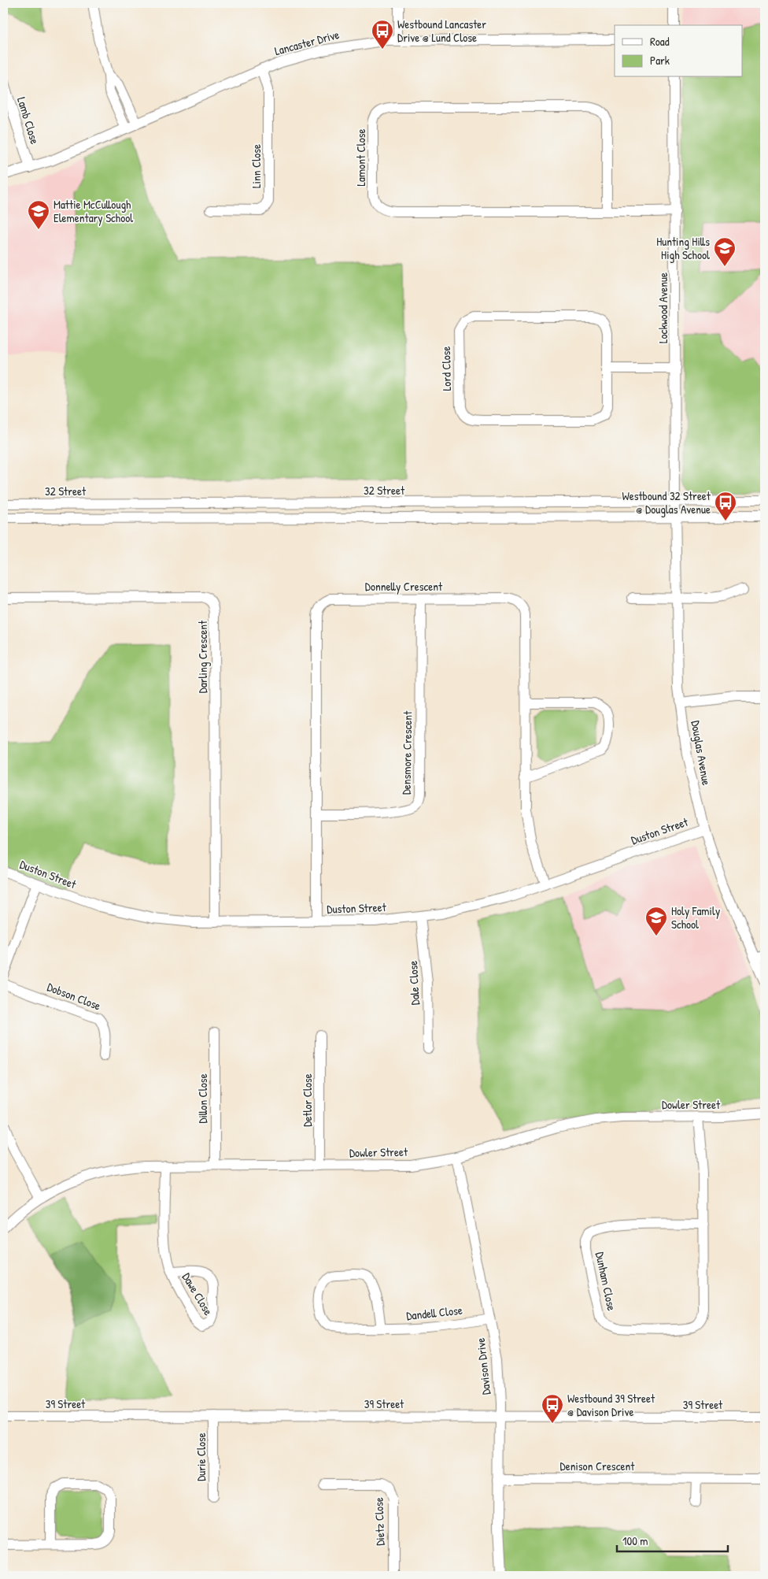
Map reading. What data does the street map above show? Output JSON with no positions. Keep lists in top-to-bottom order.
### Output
{
  "streets": {
    "street": [
      "Lancaster Drive",
      "Lamb Close",
      "Lamont Close",
      "Linn Close",
      "Lockwood Avenue",
      "Lord Close",
      "32 Street",
      "Donnelly Crescent",
      "Darling Crescent",
      "Densmore Crescent",
      "Douglas Avenue",
      "Duston Street",
      "Dale Close",
      "Dobson Close",
      "Dillon Close",
      "Detlor Close",
      "Dowler Street",
      "Dunham Close",
      "Dawe Close",
      "Dandell Close",
      "Davison Drive",
      "39 Street",
      "Durie Close",
      "Denison Crescent",
      "Dietz Close"
    ]
  },
  "crossings": [
    ["Lancaster Drive", "Lamb Close"],
    ["Lancaster Drive", "Linn Close"],
    ["Lamont Close", "Lockwood Avenue"],
    ["Lockwood Avenue", "32 Street"],
    ["Lockwood Avenue", "Douglas Avenue"],
    ["Donnelly Crescent", "Densmore Crescent"],
    ["Donnelly Crescent", "Duston Street"],
    ["Darling Crescent", "Duston Street"],
    ["Douglas Avenue", "Duston Street"],
    ["Duston Street", "Dale Close"],
    ["Dillon Close", "Dowler Street"],
    ["Detlor Close", "Dowler Street"],
    ["Dowler Street", "Dunham Close"],
    ["Dowler Street", "Dawe Close"],
    ["Dowler Street", "Davison Drive"],
    ["Dandell Close", "Davison Drive"],
    ["Davison Drive", "39 Street"],
    ["Davison Drive", "Denison Crescent"],
    ["39 Street", "Durie Close"]
  ],
  "places": {
    "bus stop": ["Westbound Lancaster Drive @ Lund Close", "Westbound 32 Street @ Douglas Avenue", "Westbound 39 Street @ Davison Drive"],
    "school or university": ["Mattie McCullough Elementary School", "Hunting Hills High School", "Holy Family School"]
  },
  "legend": ["Road", "Park"],
  "scale_bar": "100 m"
}
